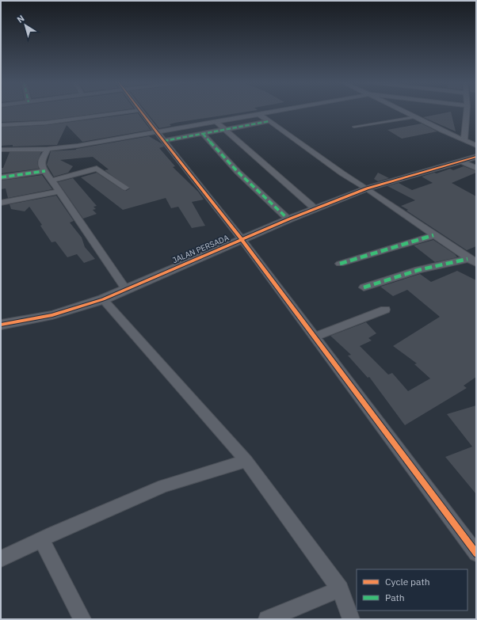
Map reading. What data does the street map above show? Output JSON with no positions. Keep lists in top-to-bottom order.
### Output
{
  "streets": {
    "street": ["JALAN PERSADA"]
  },
  "legend": ["Cycle path", "Path"],
  "north": "top left"
}
